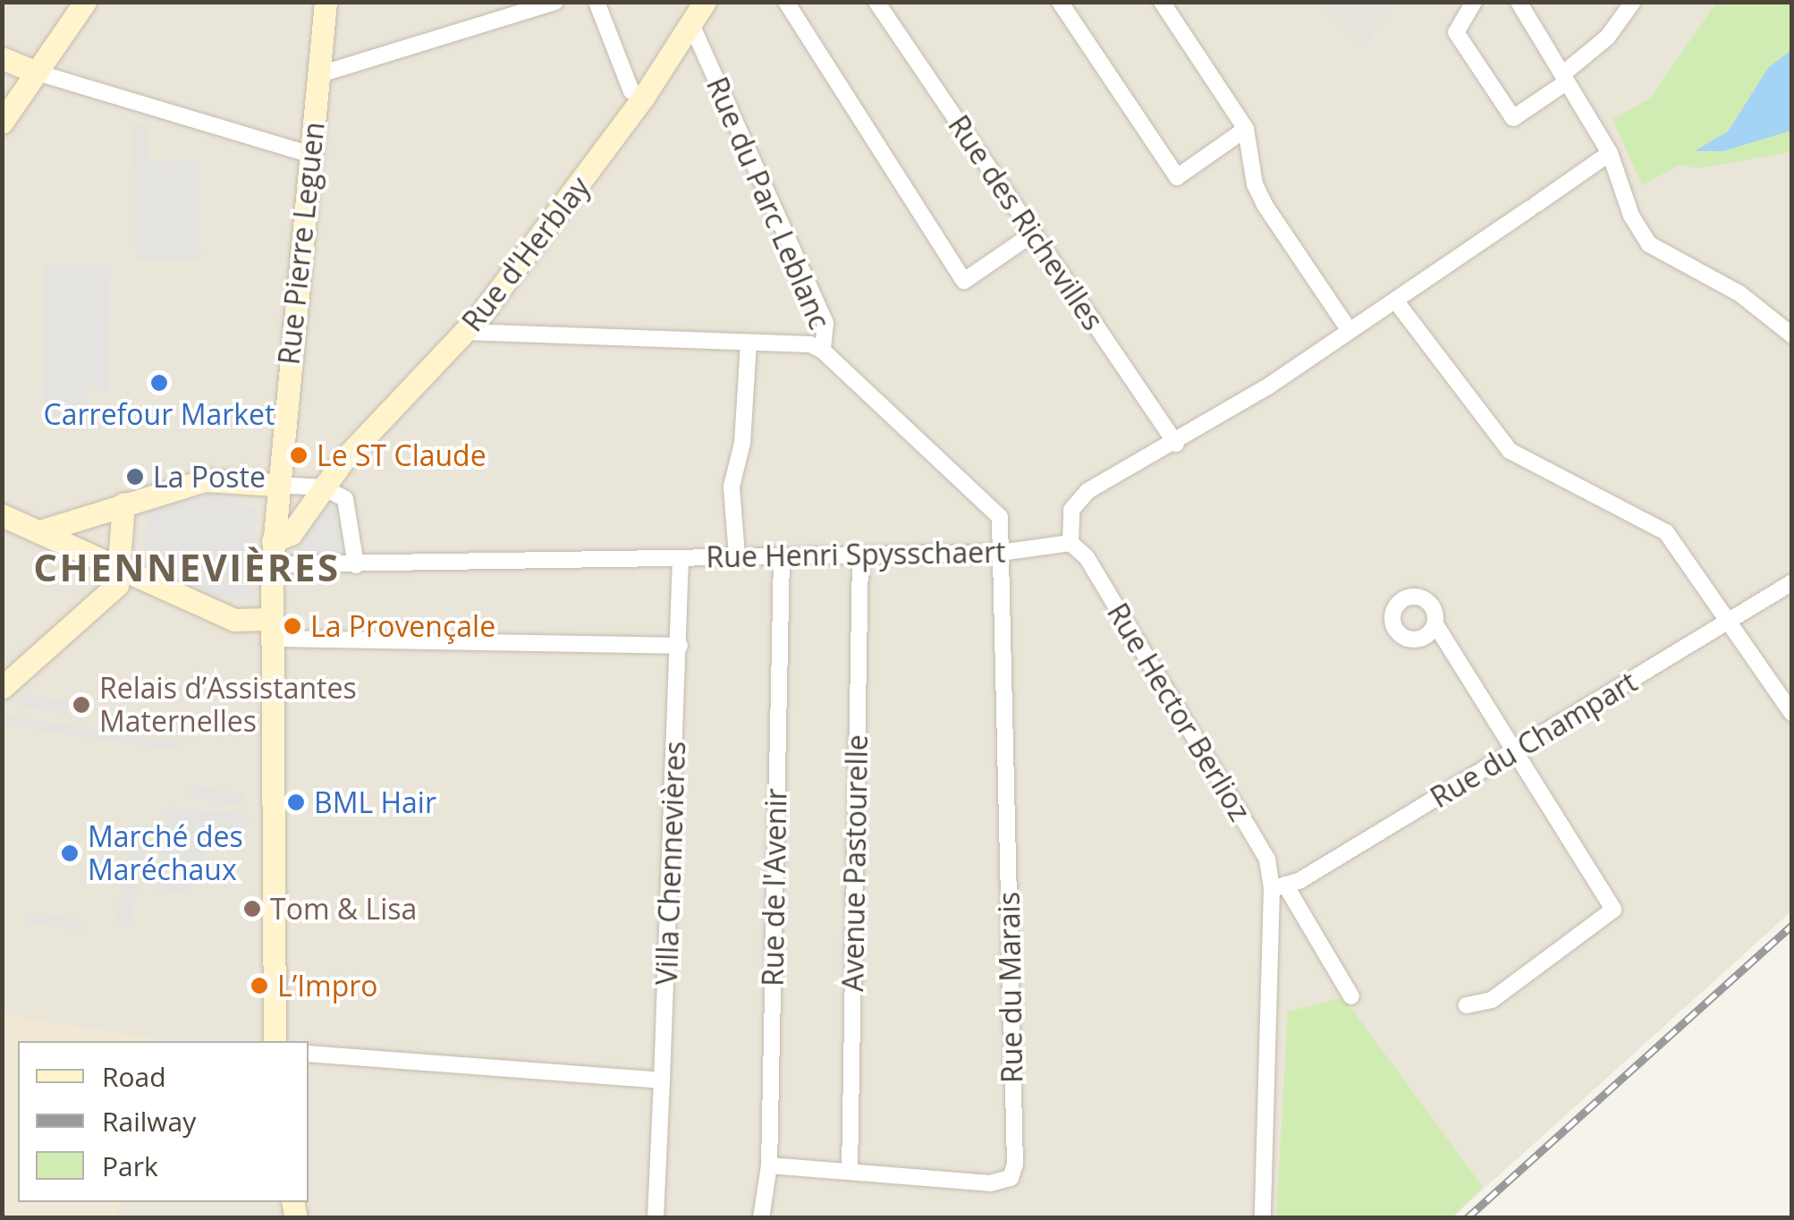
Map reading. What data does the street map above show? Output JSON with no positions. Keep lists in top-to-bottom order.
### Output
{
  "streets": {
    "main road": ["Rue Pierre Leguen", "Rue d'Herblay"],
    "street": [
      "Rue du Parc Leblanc",
      "Rue des Richevilles",
      "Rue Henri Spysschaert",
      "Rue Hector Berlioz",
      "Rue du Champart",
      "Villa Chennevières",
      "Avenue Pastourelle",
      "Rue de l'Avenir",
      "Rue du Marais"
    ]
  },
  "crossings": [
    ["Rue du Parc Leblanc", "Rue d'Herblay"],
    ["Rue Pierre Leguen", "Rue d'Herblay"],
    ["Rue Pierre Leguen", "Rue Henri Spysschaert"],
    ["Rue Henri Spysschaert", "Rue Hector Berlioz"],
    ["Rue Henri Spysschaert", "Villa Chennevières"],
    ["Rue Henri Spysschaert", "Avenue Pastourelle"],
    ["Rue Henri Spysschaert", "Rue de l'Avenir"],
    ["Rue Henri Spysschaert", "Rue du Marais"],
    ["Rue Hector Berlioz", "Rue du Champart"],
    ["Avenue Pastourelle", "Rue du Marais"],
    ["Rue de l'Avenir", "Rue du Marais"]
  ],
  "districts": ["CHENNEVIÈRES"],
  "places": [
    "Carrefour Market",
    "Le ST Claude",
    "La Poste",
    "La Provençale",
    "Relais d’Assistantes Maternelles",
    "BML Hair",
    "Marché des Maréchaux",
    "Tom & Lisa",
    "L’Impro"
  ],
  "legend": ["Road", "Railway", "Park"]
}
